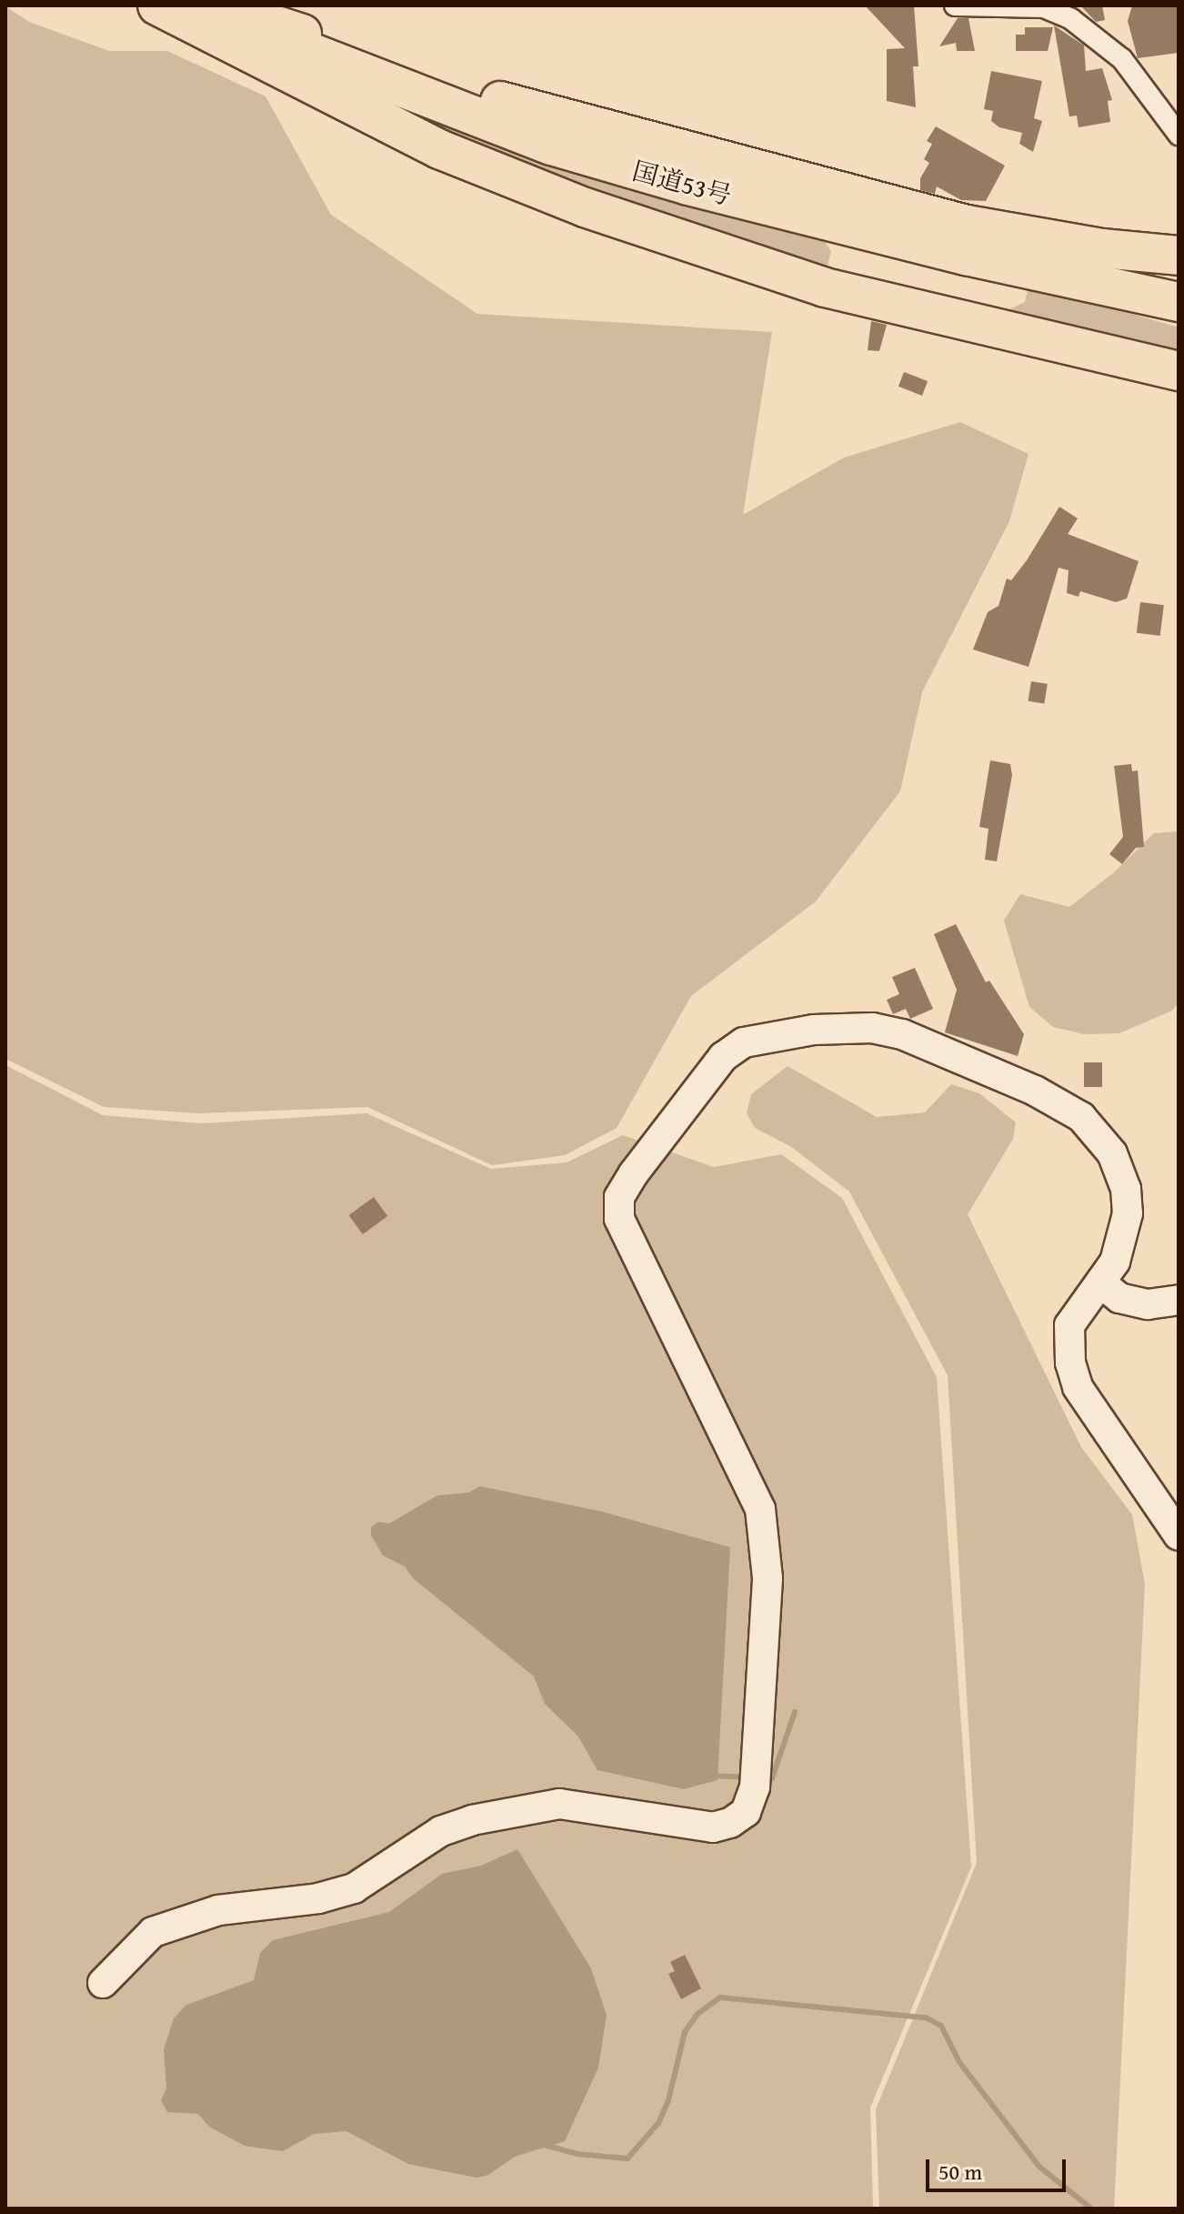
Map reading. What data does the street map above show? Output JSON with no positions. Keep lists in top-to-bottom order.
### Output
{
  "streets": {
    "highway": ["国道53号"]
  },
  "scale_bar": "50 m"
}
